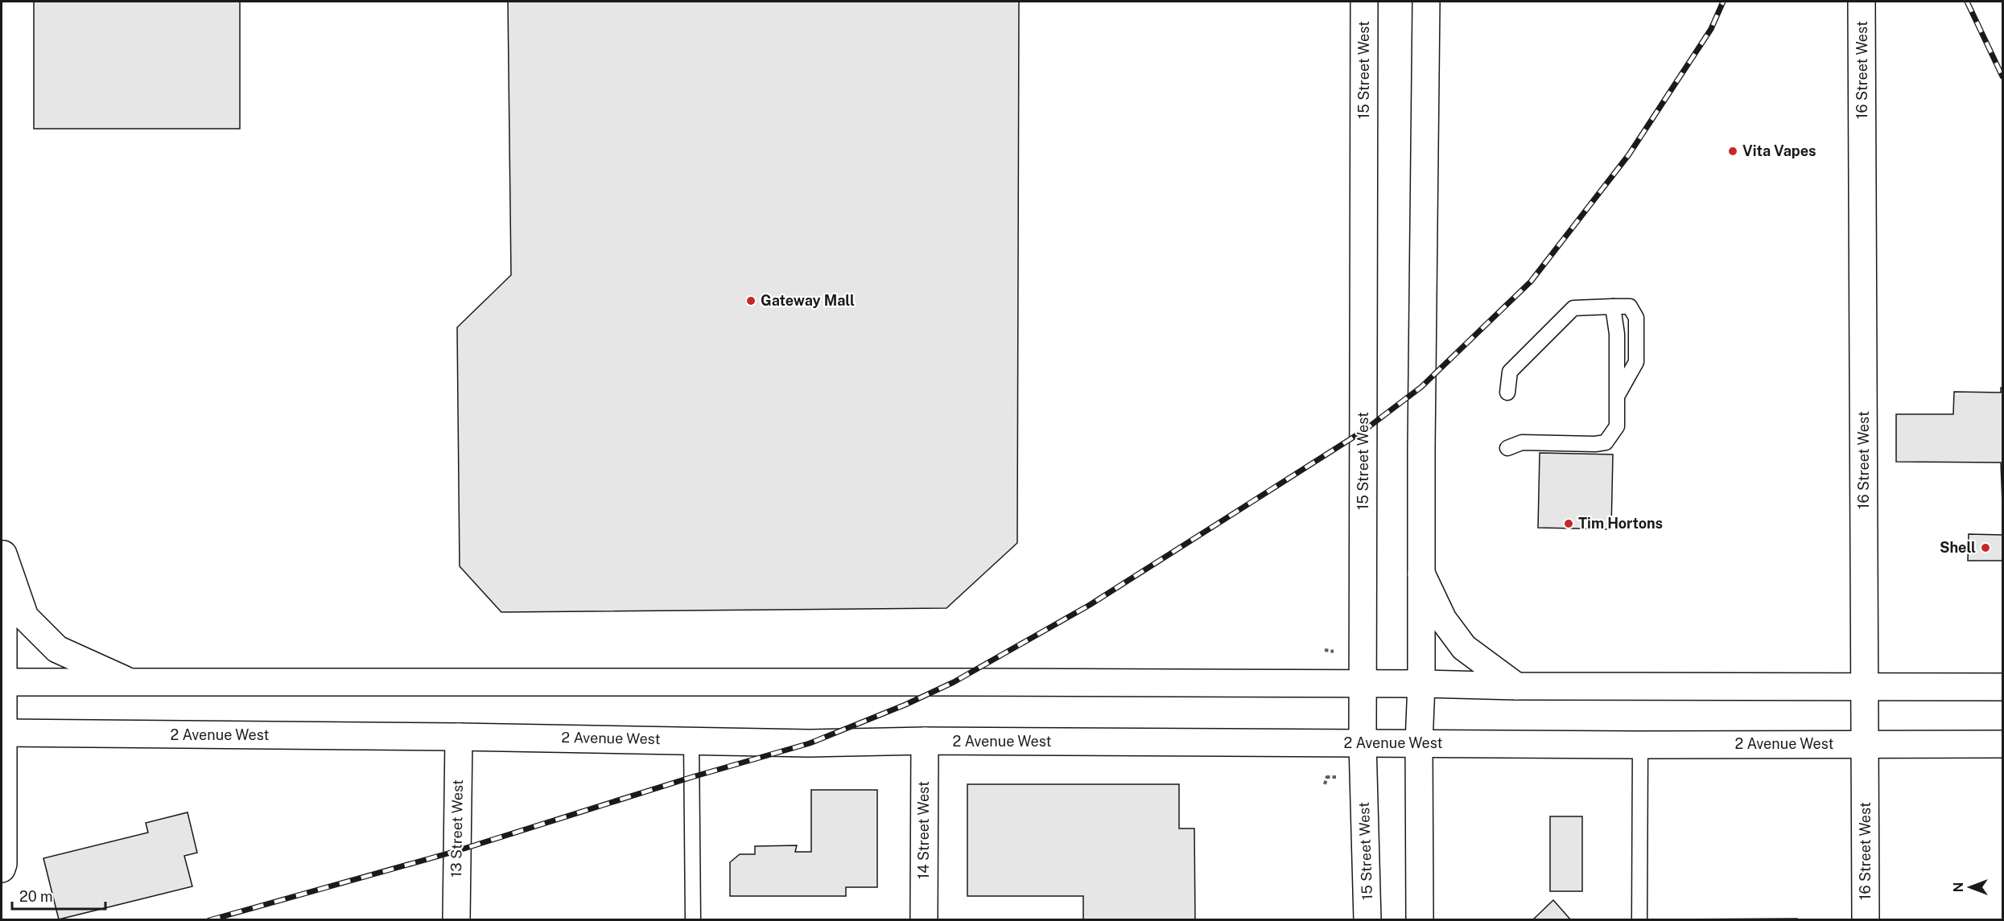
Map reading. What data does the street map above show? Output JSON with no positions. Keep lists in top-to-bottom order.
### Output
{
  "streets": {
    "main road": [
      "15 Street West",
      "16 Street West",
      "2 Avenue West",
      "13 Street West",
      "14 Street West"
    ]
  },
  "crossings": [
    ["15 Street West", "2 Avenue West"],
    ["16 Street West", "2 Avenue West"],
    ["2 Avenue West", "13 Street West"],
    ["2 Avenue West", "14 Street West"]
  ],
  "places": [
    "Vita Vapes",
    "Gateway Mall",
    "Tim Hortons",
    "Shell"
  ],
  "scale_bar": "20 m",
  "north": "left"
}
